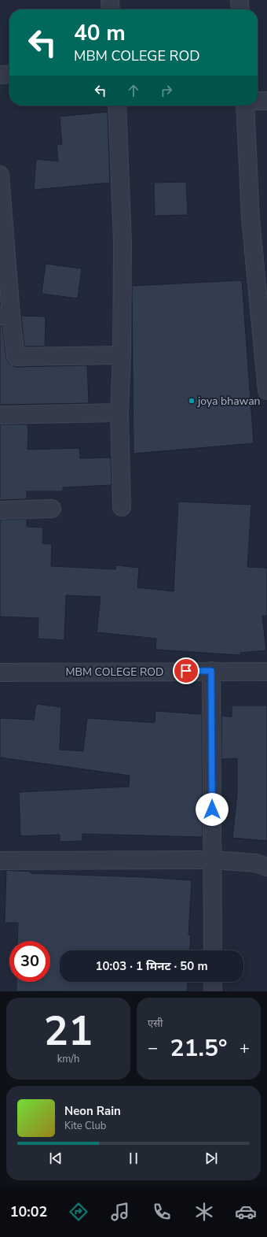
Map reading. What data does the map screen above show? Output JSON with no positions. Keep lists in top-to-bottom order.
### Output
{
  "streets": {
    "street": ["MBM COLEGE ROD"]
  },
  "places": ["joya bhawan"],
  "page": {
    "turn": ["40 m", "MBM COLEGE ROD"],
    "limit": "30",
    "trip": "10:03 · 1 मिनट · 50 m",
    "tile": [
      ["21", "km/h"],
      "एसी"
    ],
    "heat": ["−", "21.5°", "+"],
    "song": ["Neon Rain", "Kite Club"],
    "tabs": "10:02"
  }
}
